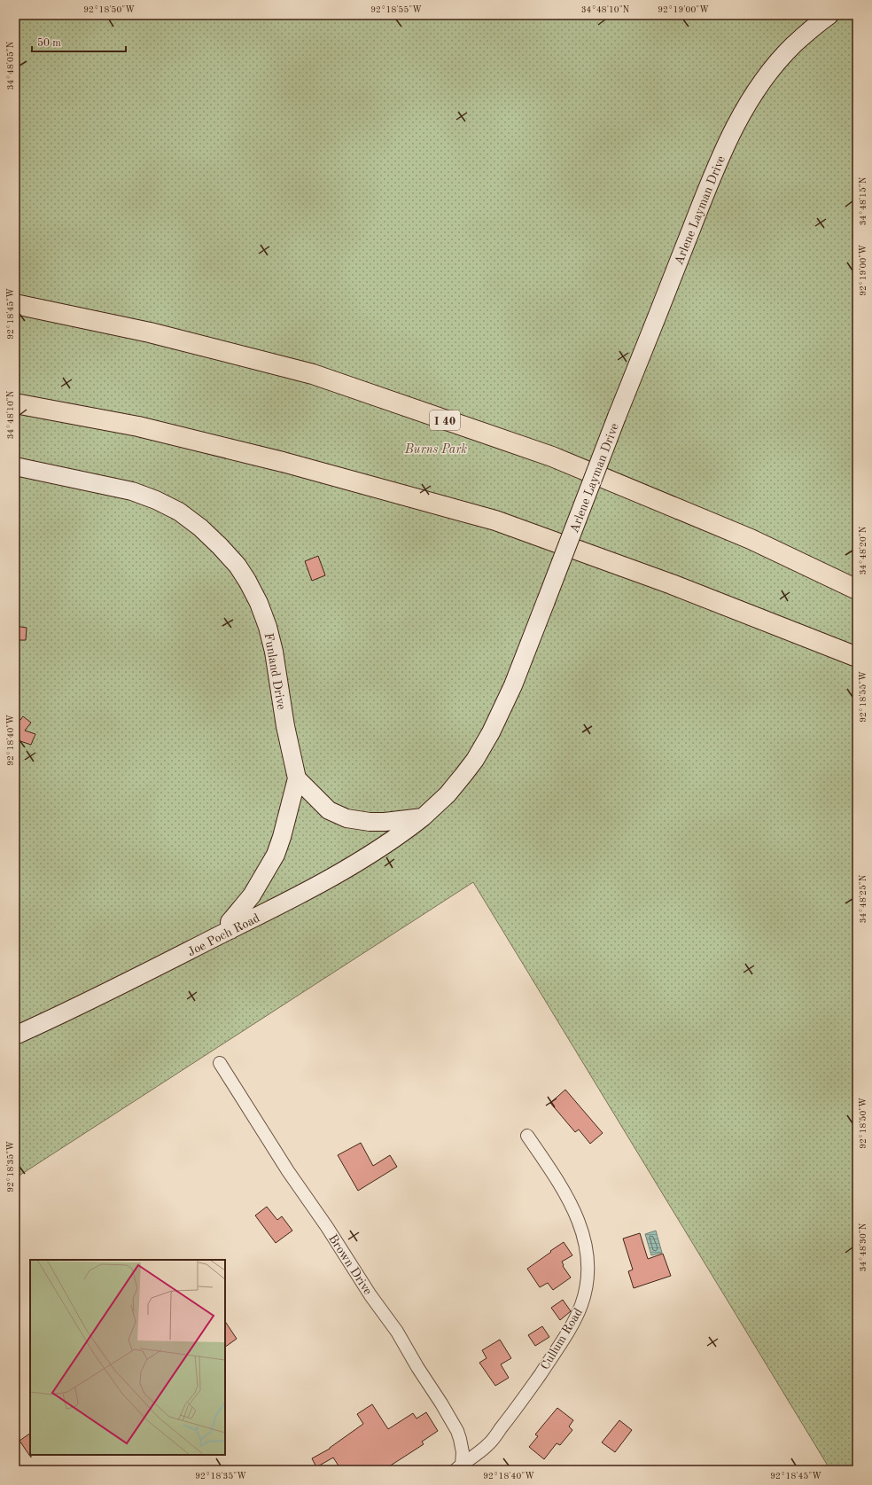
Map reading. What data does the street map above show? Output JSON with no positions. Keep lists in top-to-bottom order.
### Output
{
  "streets": {
    "highway": ["I 40"],
    "street": [
      "Arlene Layman Drive",
      "Funland Drive",
      "Joe Poch Road",
      "Brown Drive",
      "Cullum Road"
    ]
  },
  "crossings": [
    ["Arlene Layman Drive", "Joe Poch Road"],
    ["Funland Drive", "Joe Poch Road"],
    ["Brown Drive", "Cullum Road"]
  ],
  "parks": ["Burns Park"],
  "scale_bar": "50 m",
  "coordinates": [
    "92°18'50\"W",
    "92°18'55\"W",
    "34°48'10\"N",
    "92°19'00\"W",
    "34°48'05\"N",
    "34°48'15\"N",
    "92°18'45\"W",
    "34°48'20\"N",
    "92°18'40\"W",
    "34°48'25\"N",
    "92°18'35\"W",
    "34°48'30\"N"
  ]
}
